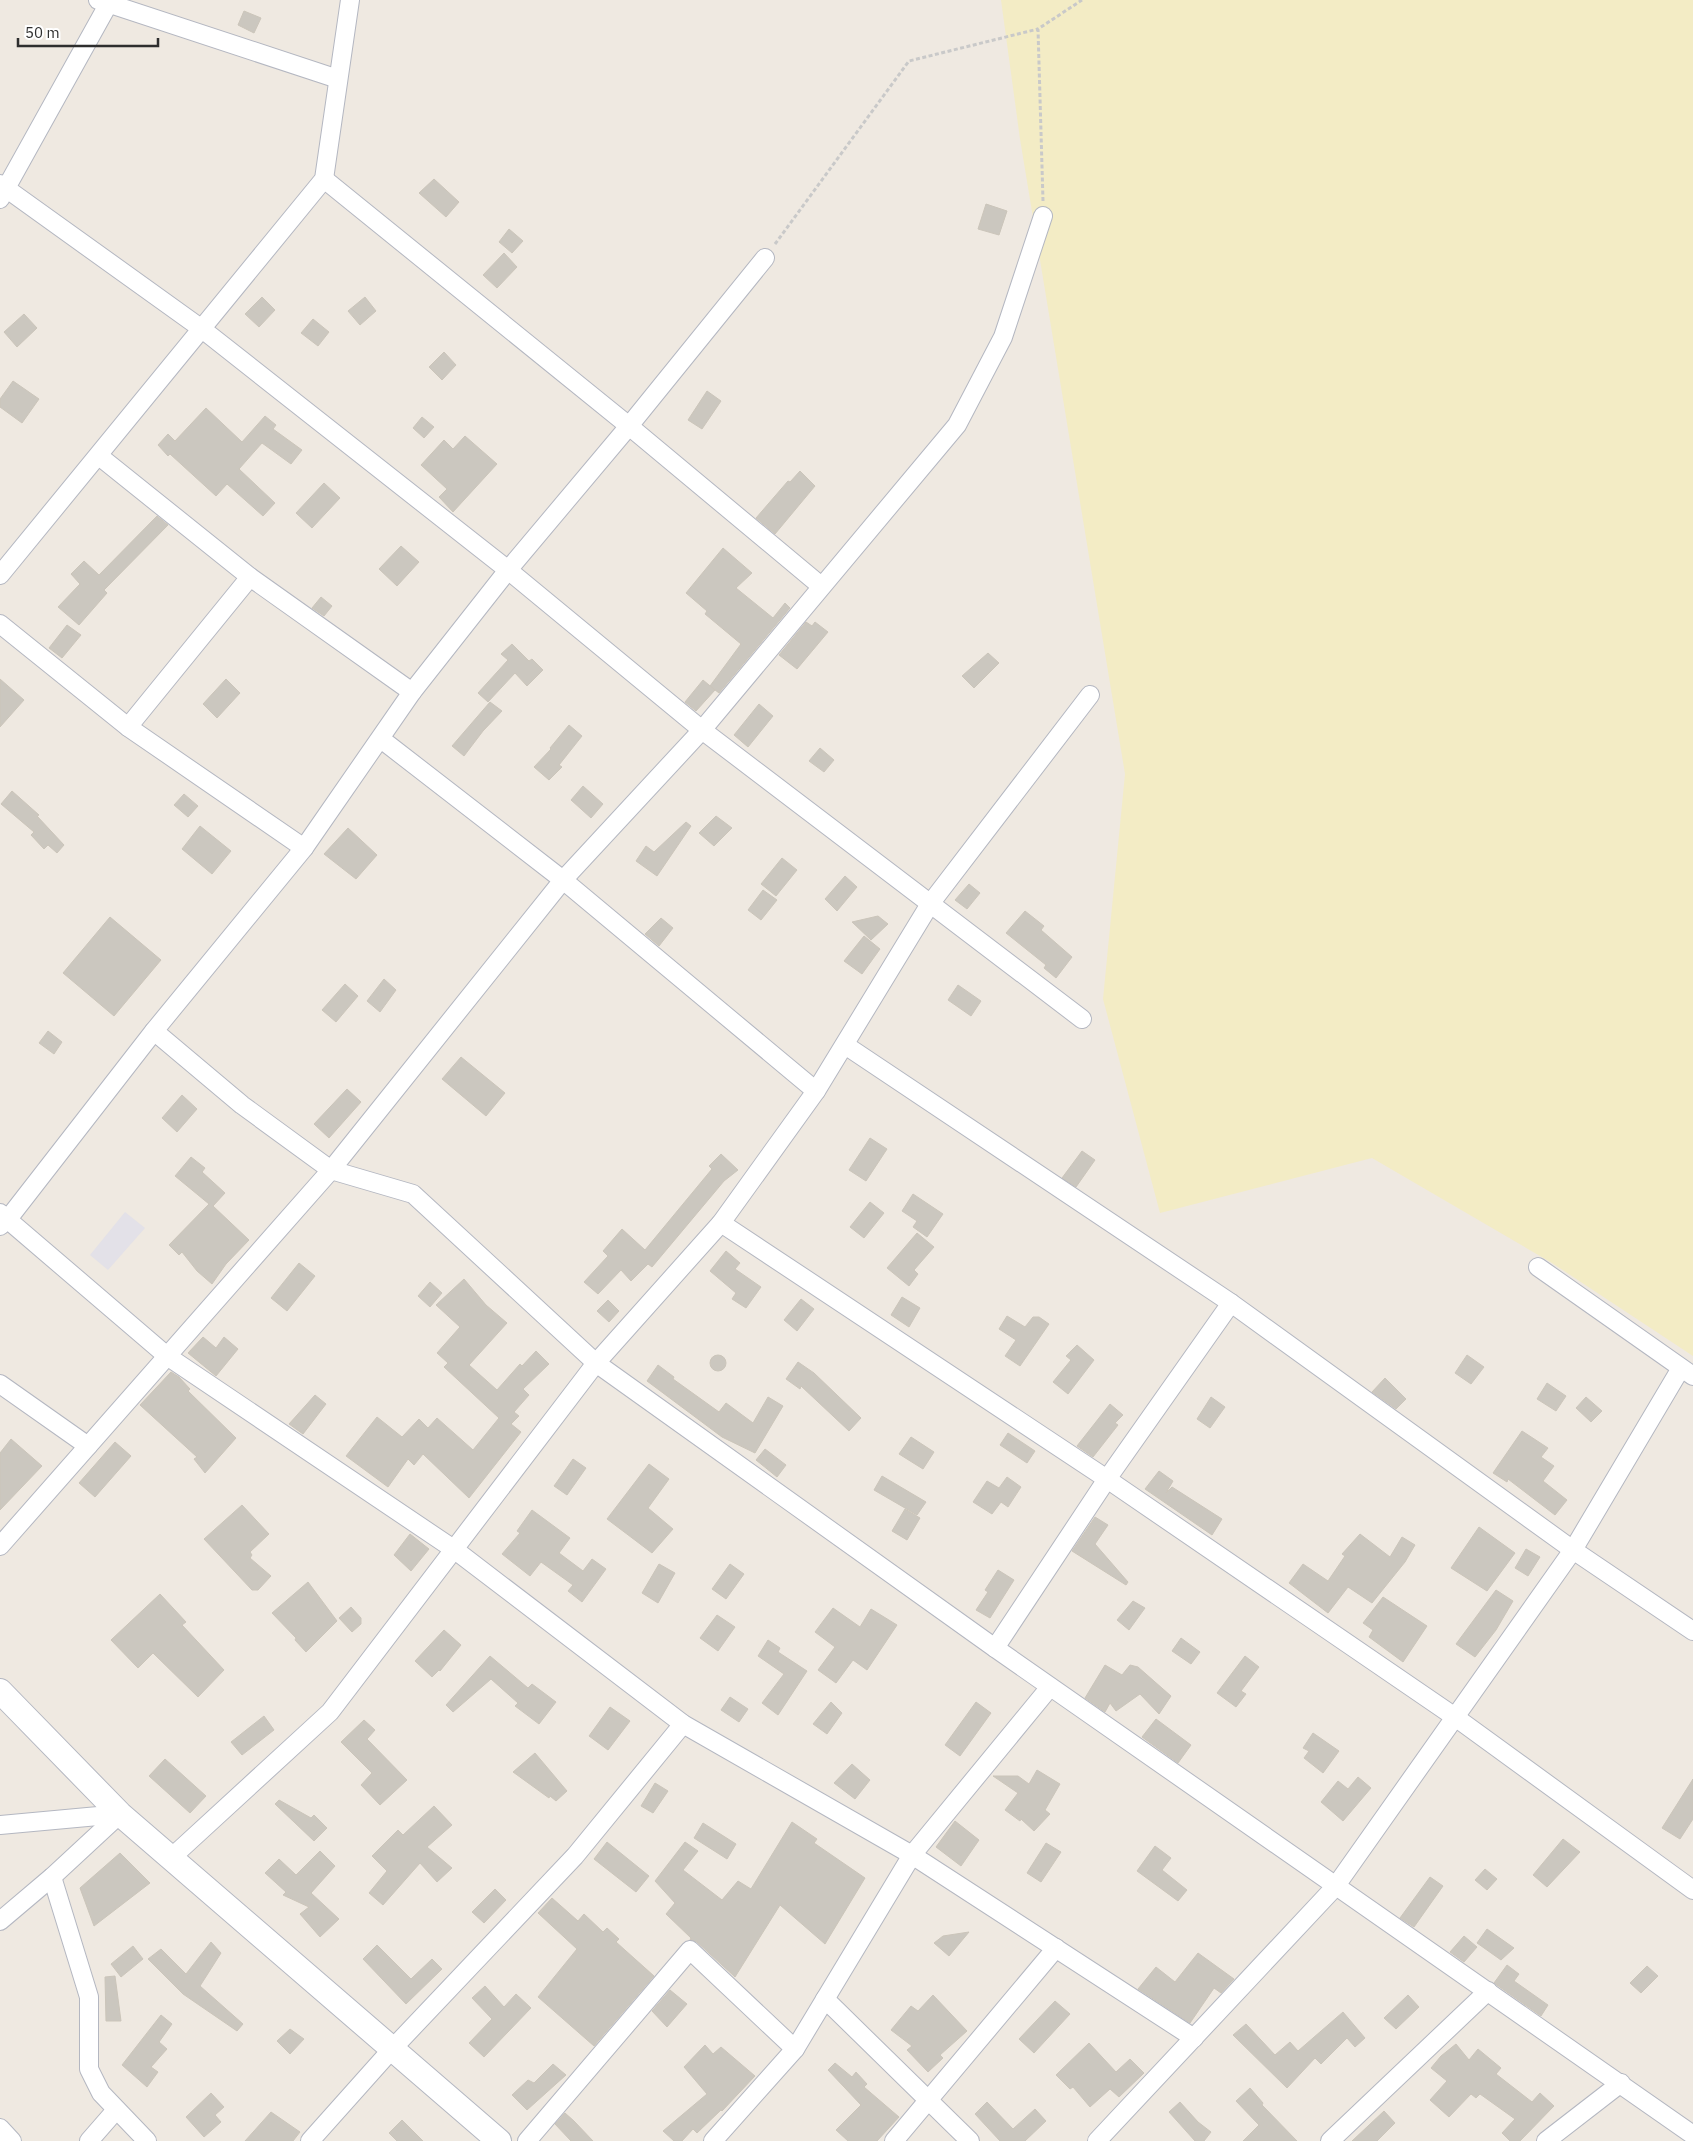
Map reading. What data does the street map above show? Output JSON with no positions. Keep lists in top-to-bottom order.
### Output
{
  "scale_bar": "50 m"
}
